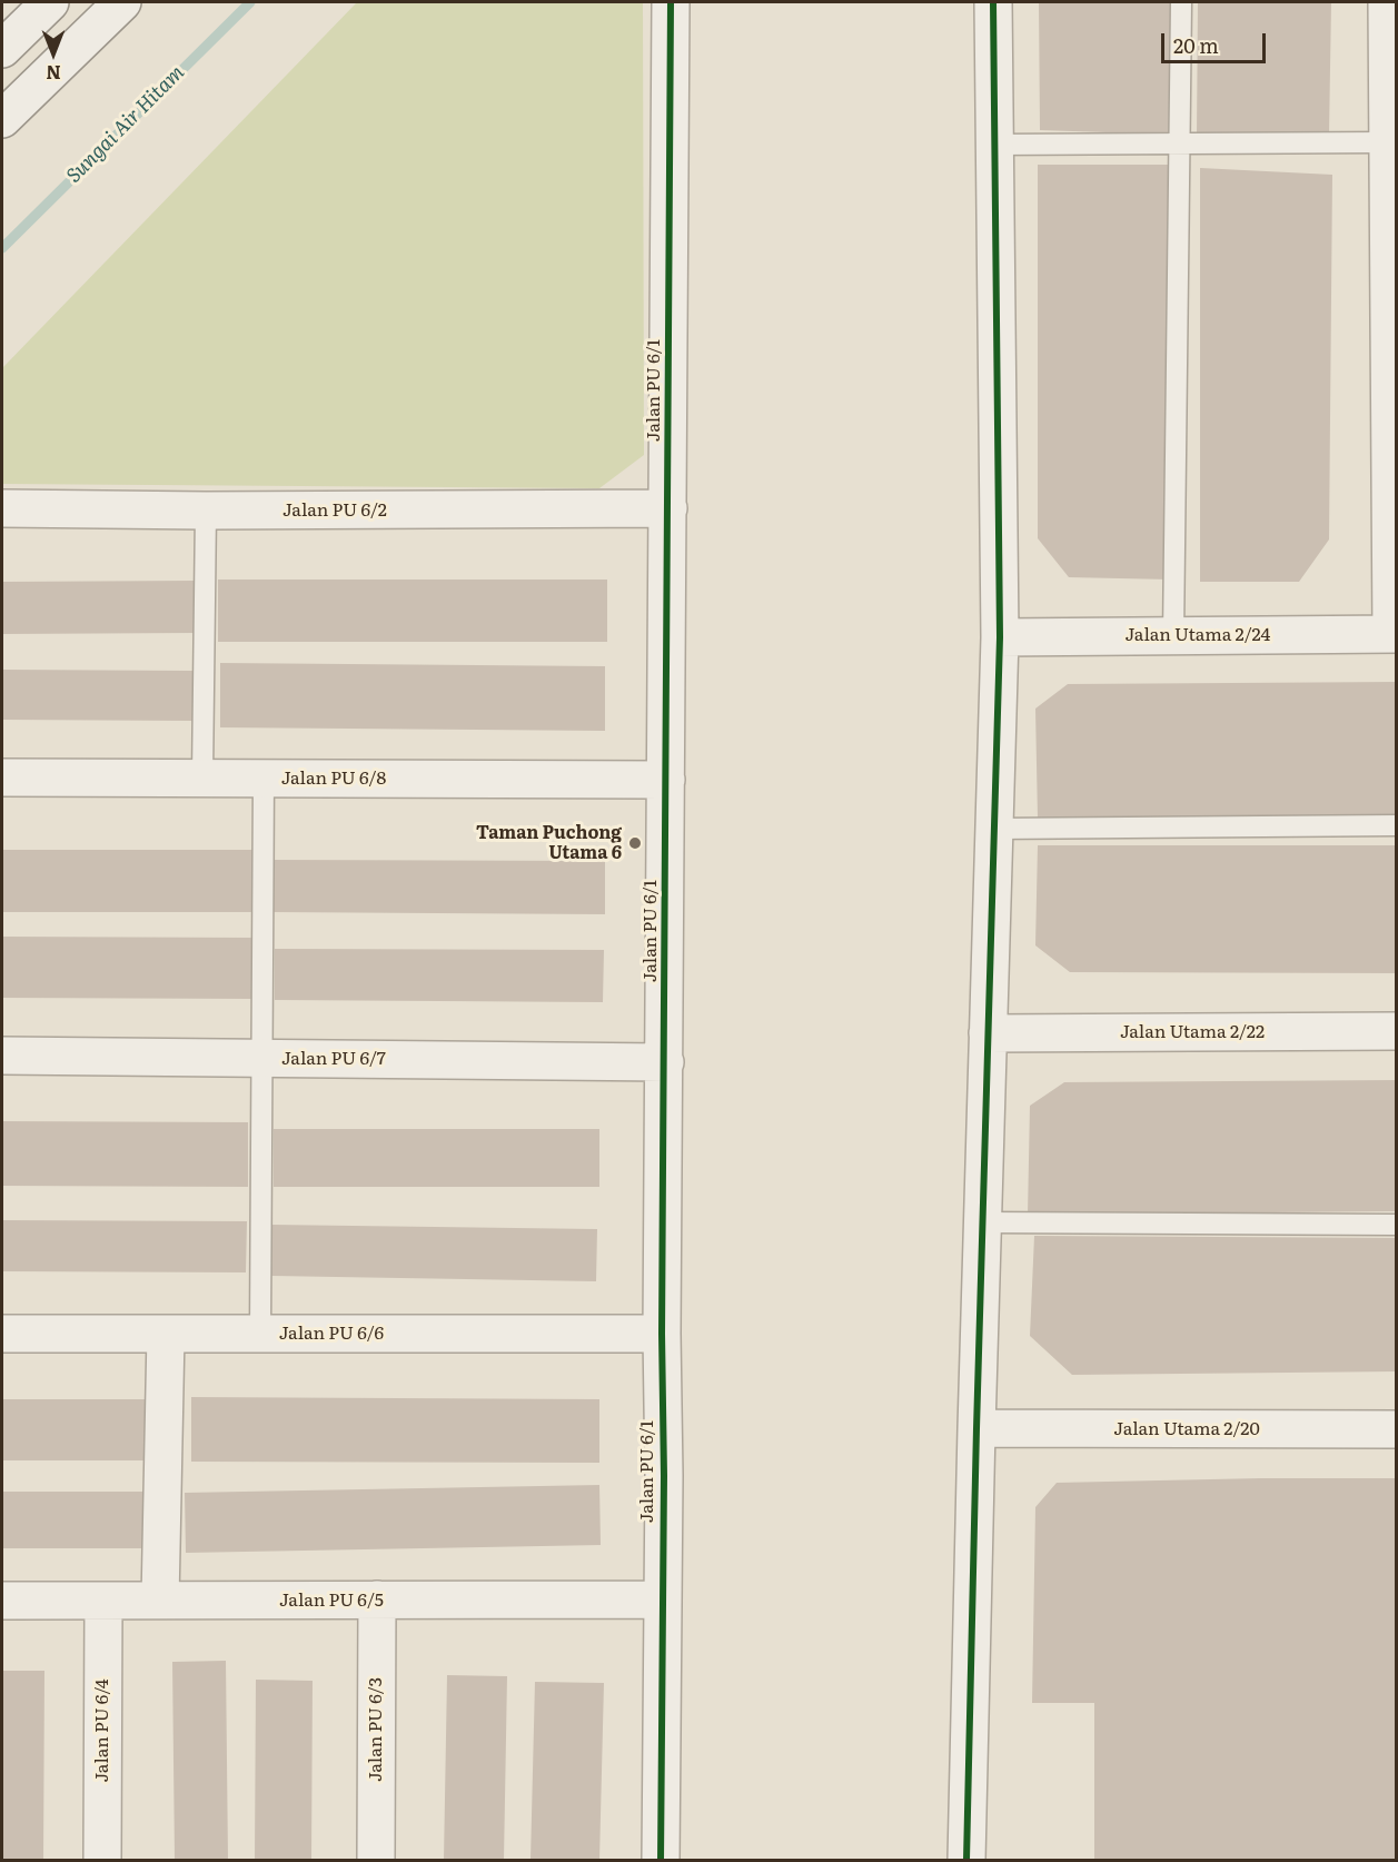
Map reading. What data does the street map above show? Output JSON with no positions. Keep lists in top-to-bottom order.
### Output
{
  "streets": {
    "street": [
      "Jalan PU 6/1",
      "Jalan PU 6/2",
      "Jalan Utama 2/24",
      "Jalan PU 6/8",
      "Jalan Utama 2/22",
      "Jalan PU 6/7",
      "Jalan PU 6/6",
      "Jalan Utama 2/20",
      "Jalan PU 6/5",
      "Jalan PU 6/3",
      "Jalan PU 6/4"
    ]
  },
  "crossings": [
    ["Jalan PU 6/1", "Jalan PU 6/2"],
    ["Jalan PU 6/1", "Jalan PU 6/8"],
    ["Jalan PU 6/1", "Jalan PU 6/7"],
    ["Jalan PU 6/1", "Jalan PU 6/6"],
    ["Jalan PU 6/1", "Jalan PU 6/5"],
    ["Jalan PU 6/5", "Jalan PU 6/3"],
    ["Jalan PU 6/5", "Jalan PU 6/4"]
  ],
  "water": ["Sungai Air Hitam"],
  "places": ["Taman Puchong Utama 6"],
  "scale_bar": "20 m",
  "north": "bottom"
}
